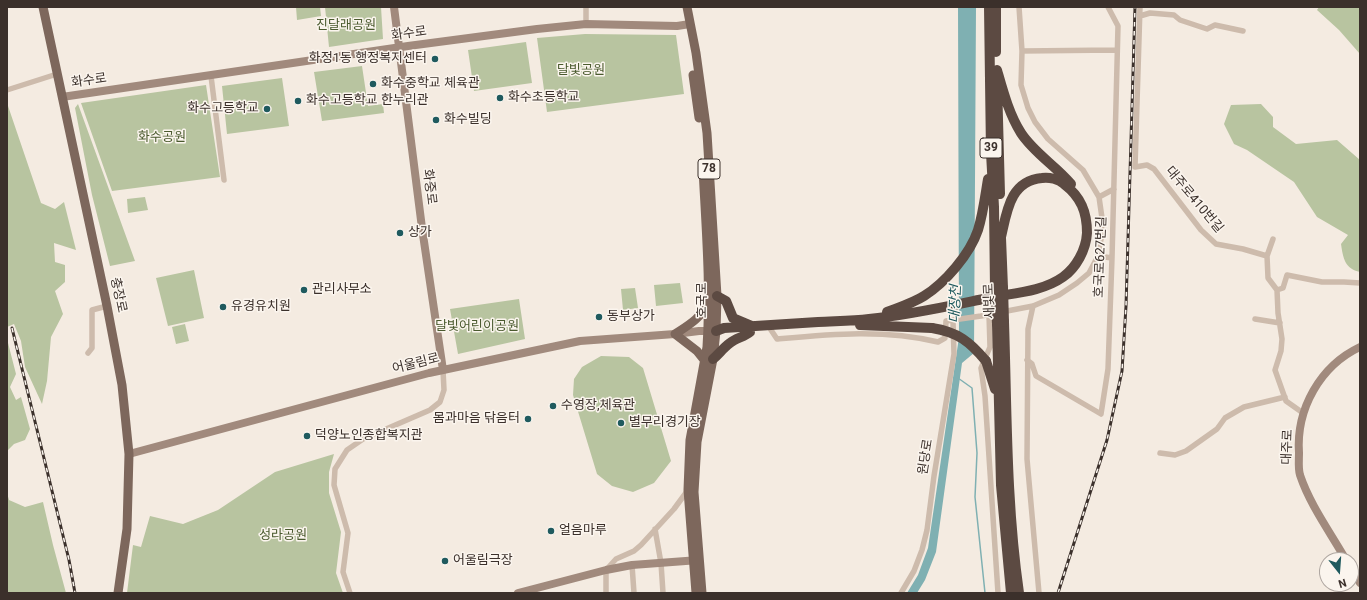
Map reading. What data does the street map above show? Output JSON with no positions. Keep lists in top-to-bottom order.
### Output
{
  "streets": {
    "highway": ["39", "새빛로"],
    "main road": ["78", "충장로", "호국로"],
    "street": [
      "화수로",
      "화중로",
      "대주로410번길",
      "호국로627번길",
      "어울림로",
      "대주로",
      "원당로"
    ]
  },
  "crossings": [
    ["화수로", "화중로"],
    ["화수로", "충장로"],
    ["화수로", "호국로"],
    ["화중로", "어울림로"],
    ["충장로", "어울림로"],
    ["호국로", "어울림로"]
  ],
  "water": ["대장천"],
  "parks": [
    "진달래공원",
    "달빛공원",
    "화수공원",
    "달빛어린이공원",
    "성라공원"
  ],
  "places": [
    "화정1동 행정복지센터",
    "화수중학교 체육관",
    "화수초등학교",
    "화수고등학교 한누리관",
    "화수고등학교",
    "화수빌딩",
    "상가",
    "관리사무소",
    "유경유치원",
    "동부상가",
    "수영장,체육관",
    "몸과마음 닦음터",
    "별무리경기장",
    "덕양노인종합복지관",
    "얼음마루",
    "어울림극장"
  ],
  "north": "bottom"
}
